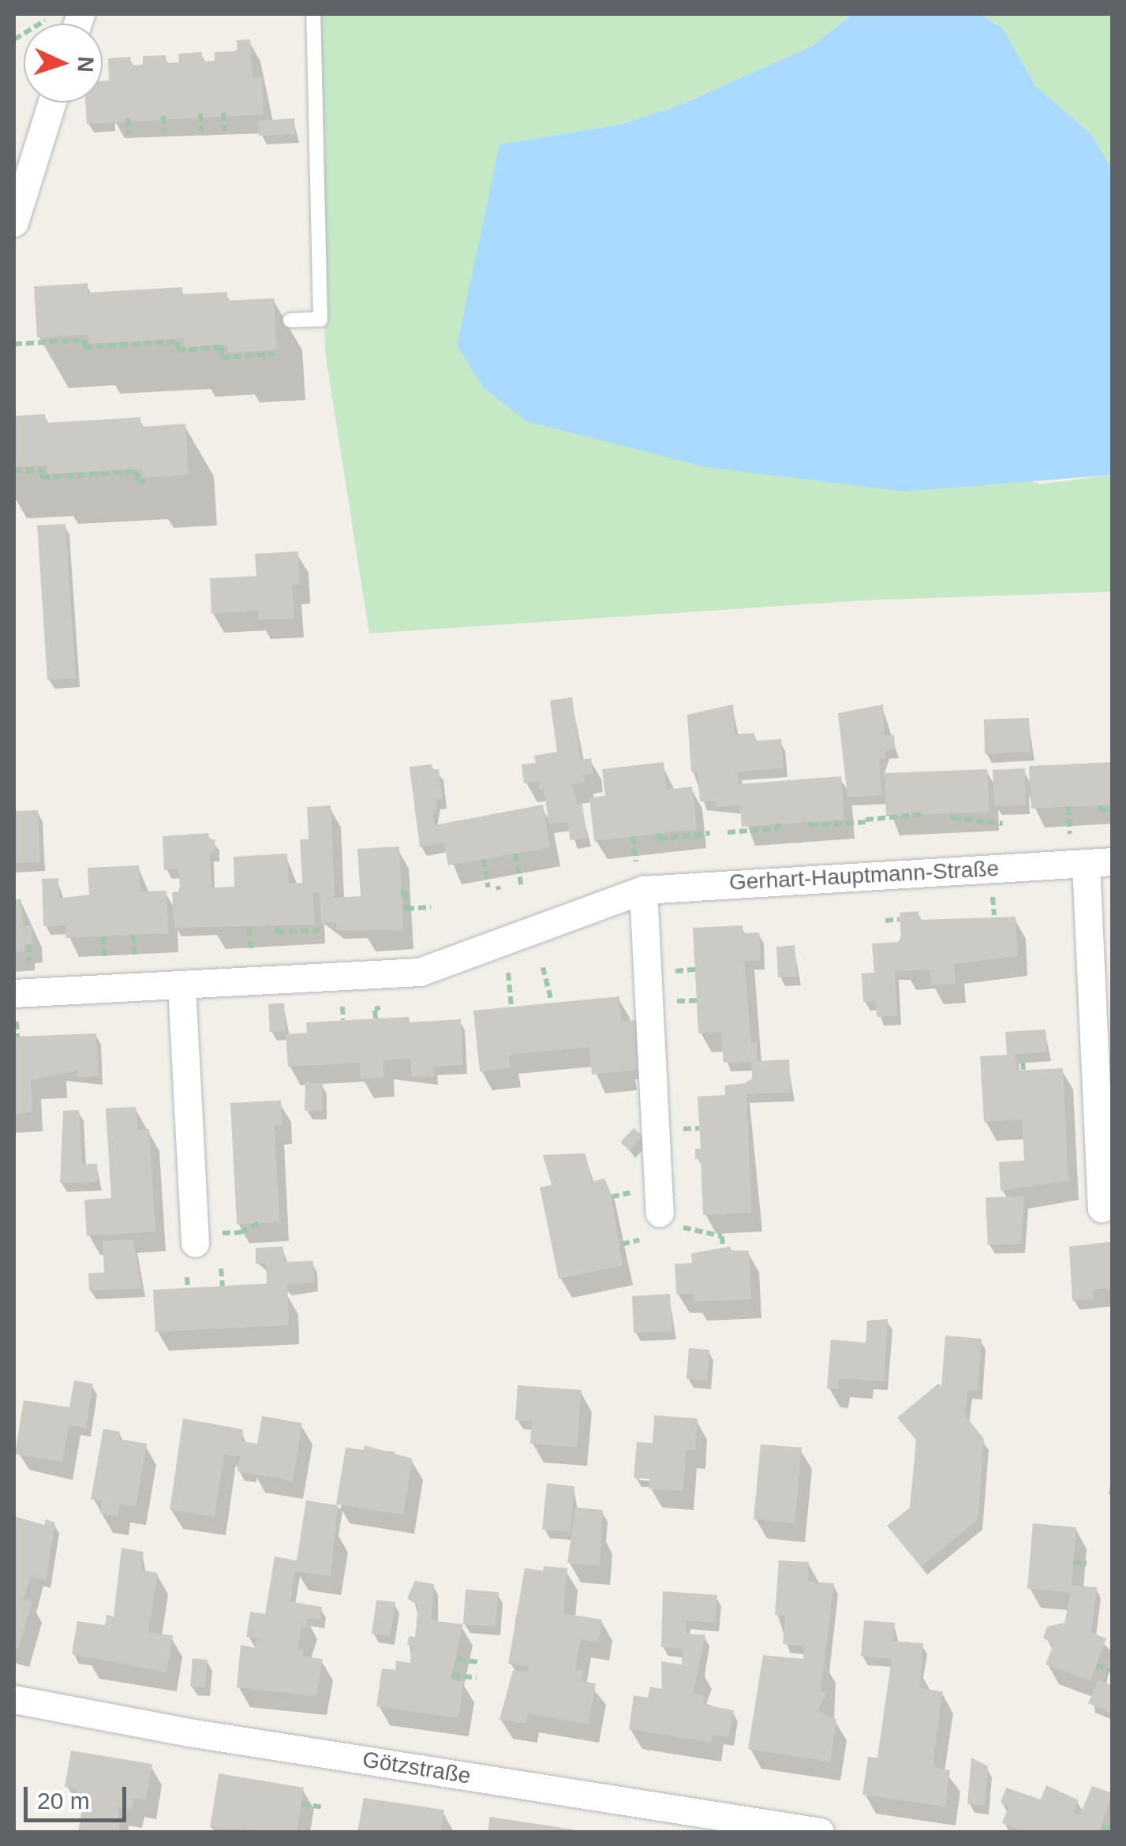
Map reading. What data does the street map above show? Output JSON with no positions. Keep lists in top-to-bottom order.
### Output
{
  "streets": {
    "street": ["Gerhart-Hauptmann-Straße", "Götzstraße"]
  },
  "scale_bar": "20 m",
  "north": "right"
}
